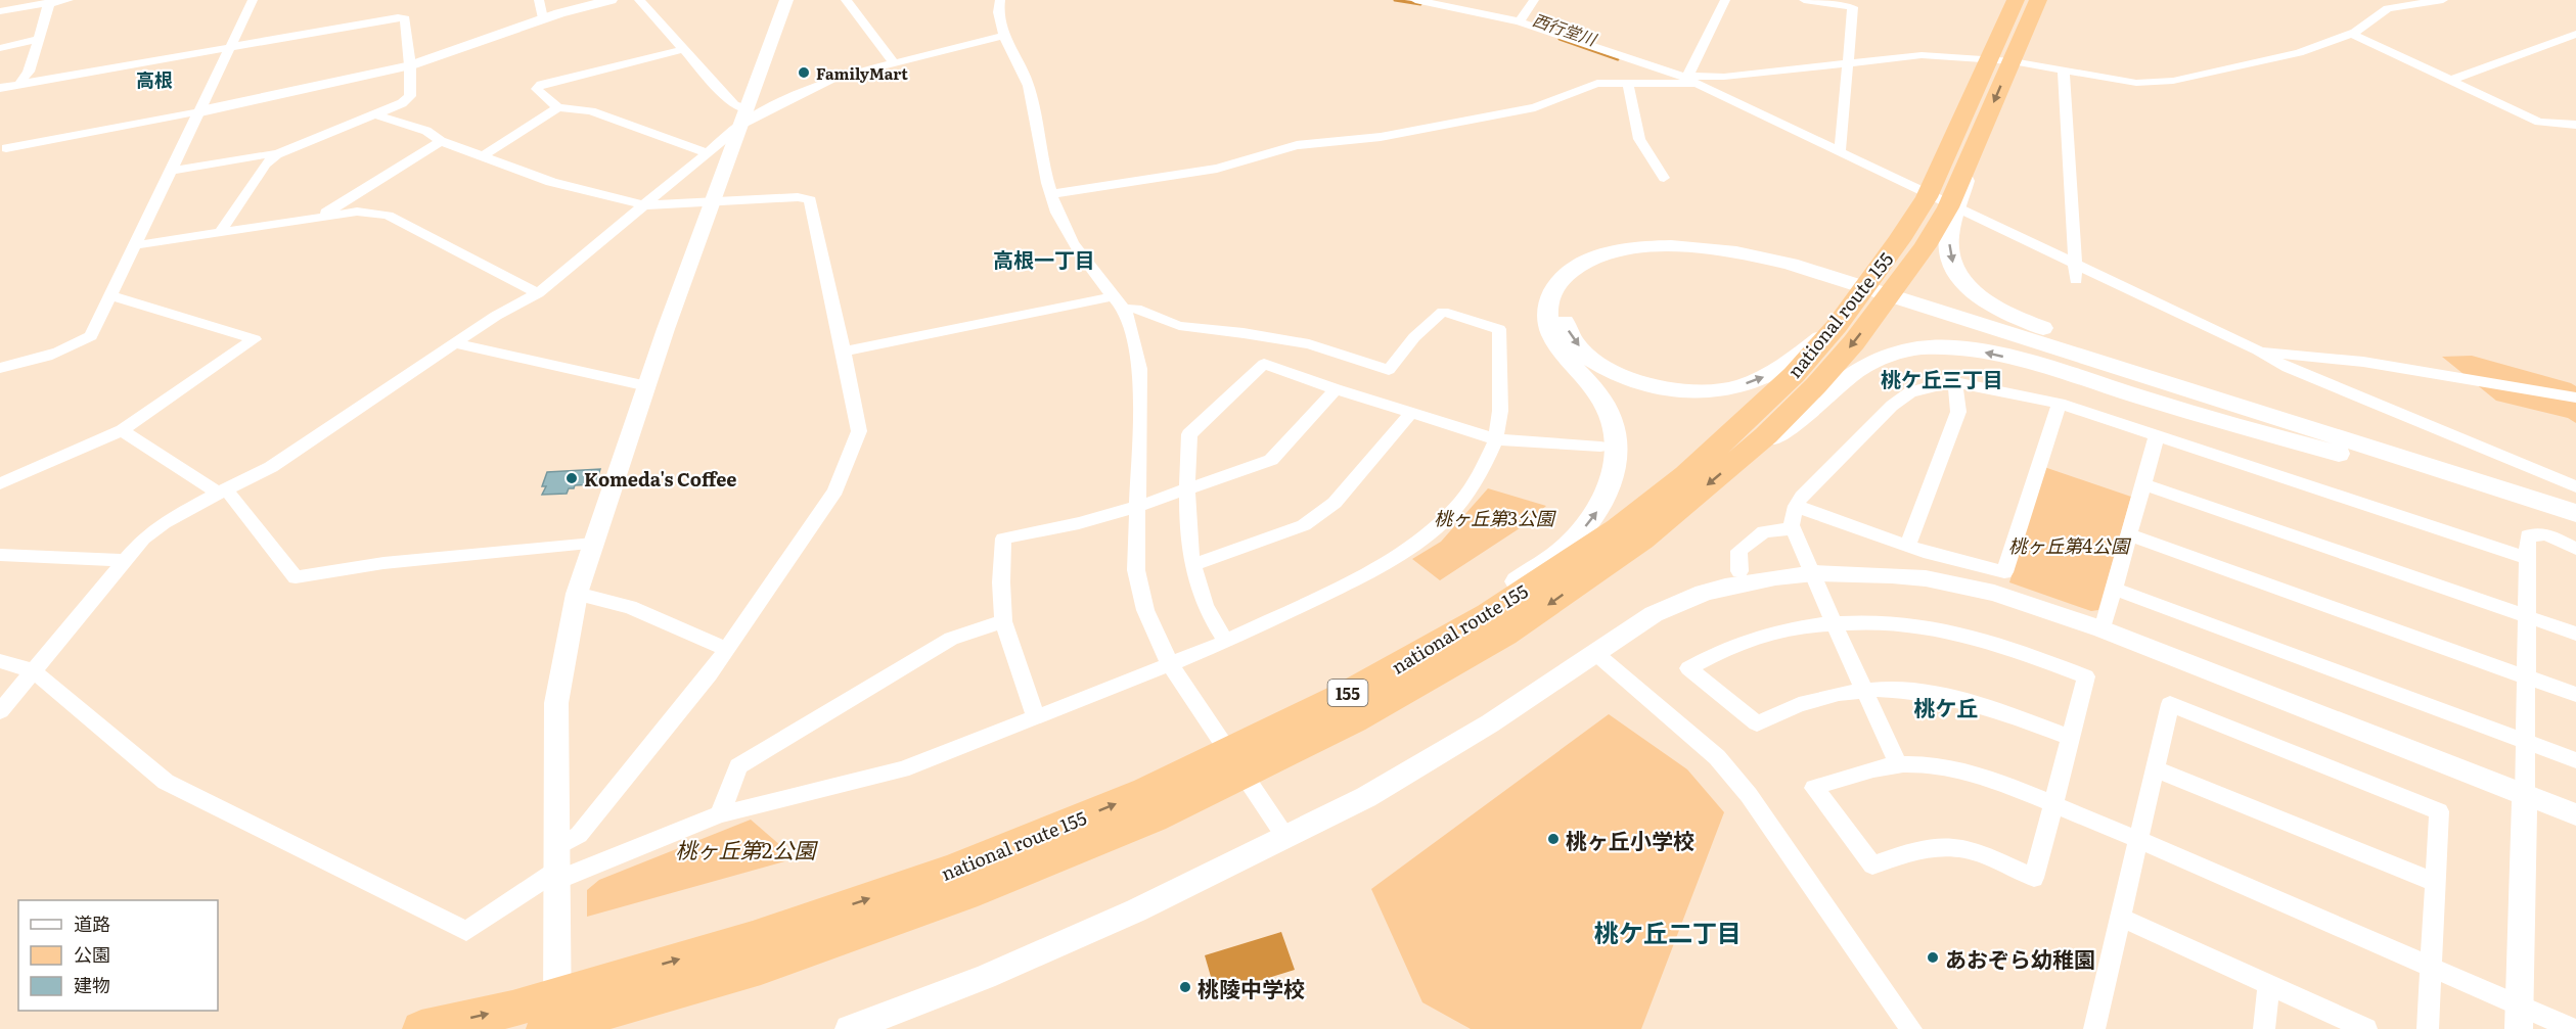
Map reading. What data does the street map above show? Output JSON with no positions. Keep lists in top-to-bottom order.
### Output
{
  "streets": {
    "highway": ["national route 155", "155"]
  },
  "districts": [
    "高根",
    "高根一丁目",
    "桃ケ丘三丁目",
    "桃ケ丘",
    "桃ケ丘二丁目"
  ],
  "water": ["西行堂川"],
  "parks": ["桃ヶ丘第3公園", "桃ヶ丘第4公園", "桃ヶ丘第2公園"],
  "places": [
    "FamilyMart",
    "Komeda's Coffee",
    "桃ヶ丘小学校",
    "あおぞら幼稚園",
    "桃陵中学校"
  ],
  "legend": ["道路", "公園", "建物"]
}
